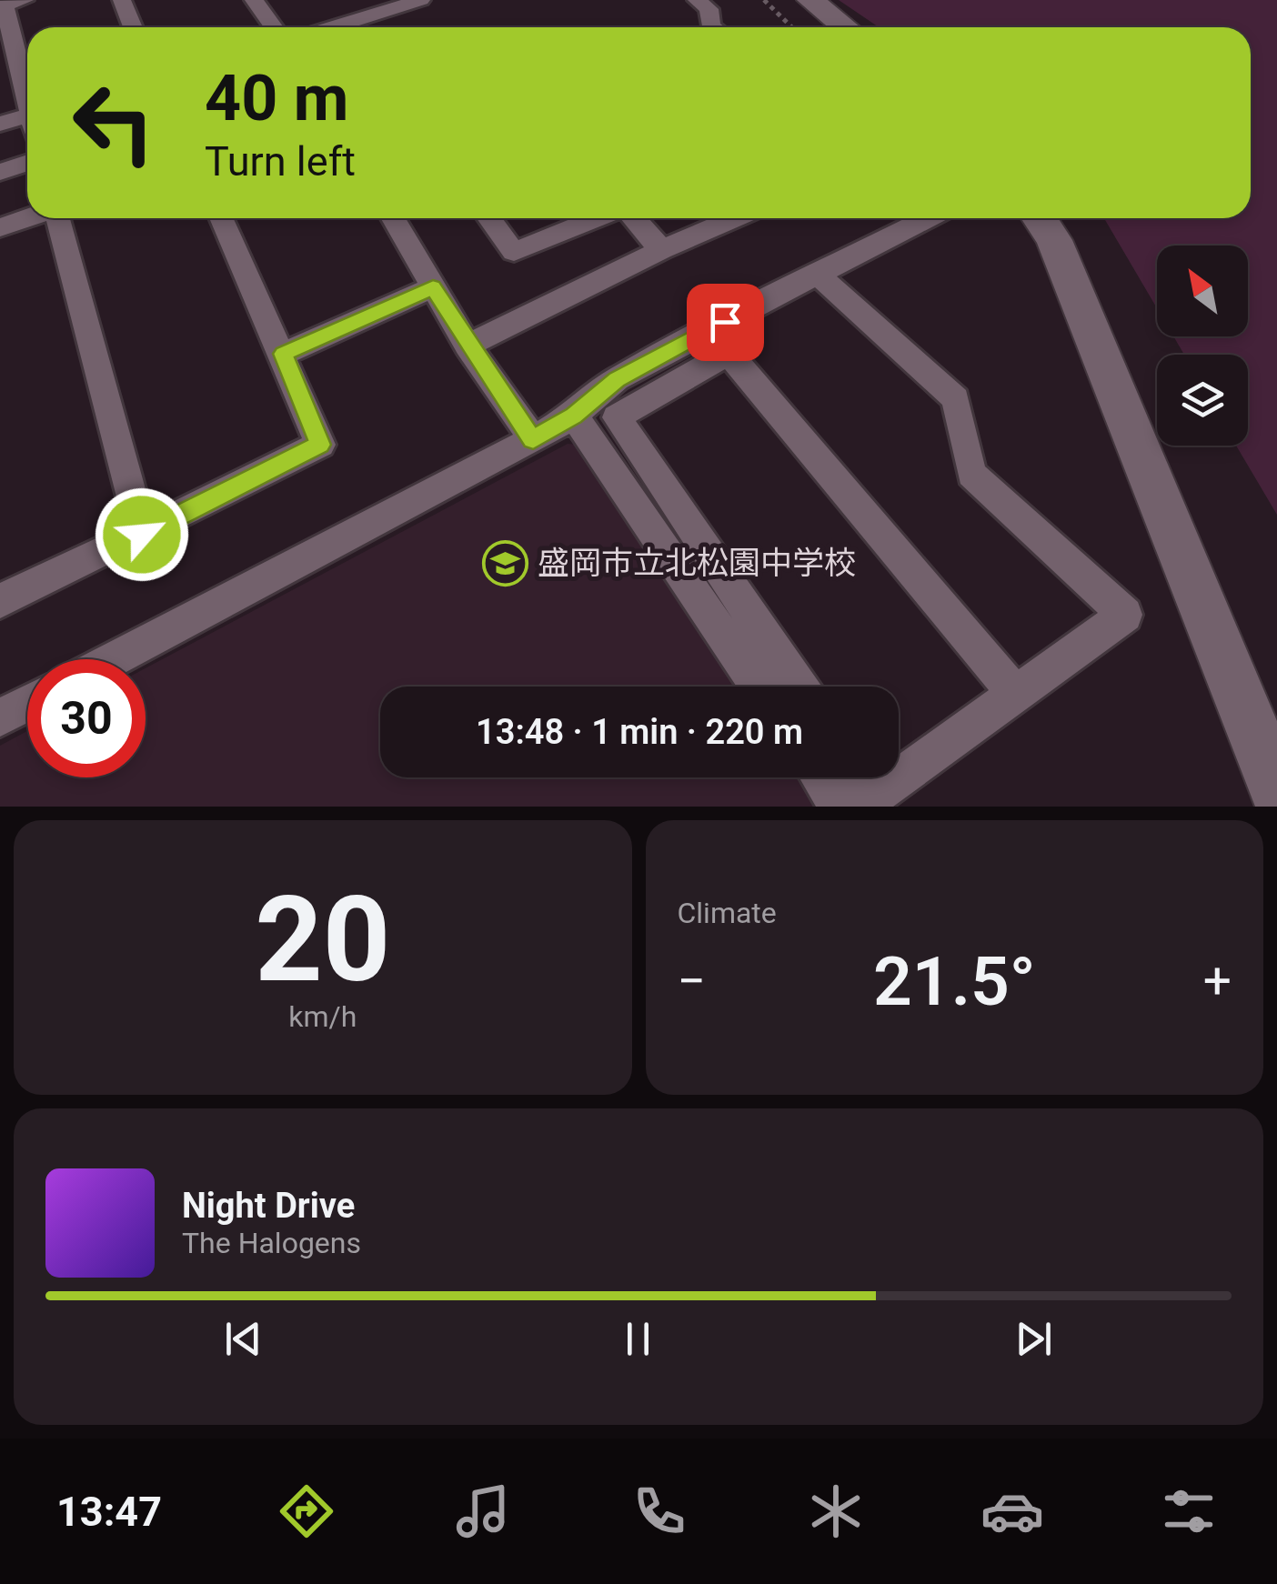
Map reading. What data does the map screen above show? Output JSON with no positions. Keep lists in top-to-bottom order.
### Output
{
  "places": {
    "school or university": ["盛岡市立北松園中学校"]
  },
  "north": "top left",
  "page": {
    "turn": ["40 m", "Turn left"],
    "limit": "30",
    "trip": "13:48 · 1 min · 220 m",
    "tile": [
      ["20", "km/h"],
      "Climate"
    ],
    "heat": ["−", "21.5°", "+"],
    "song": ["Night Drive", "The Halogens"],
    "tabs": "13:47"
  }
}
